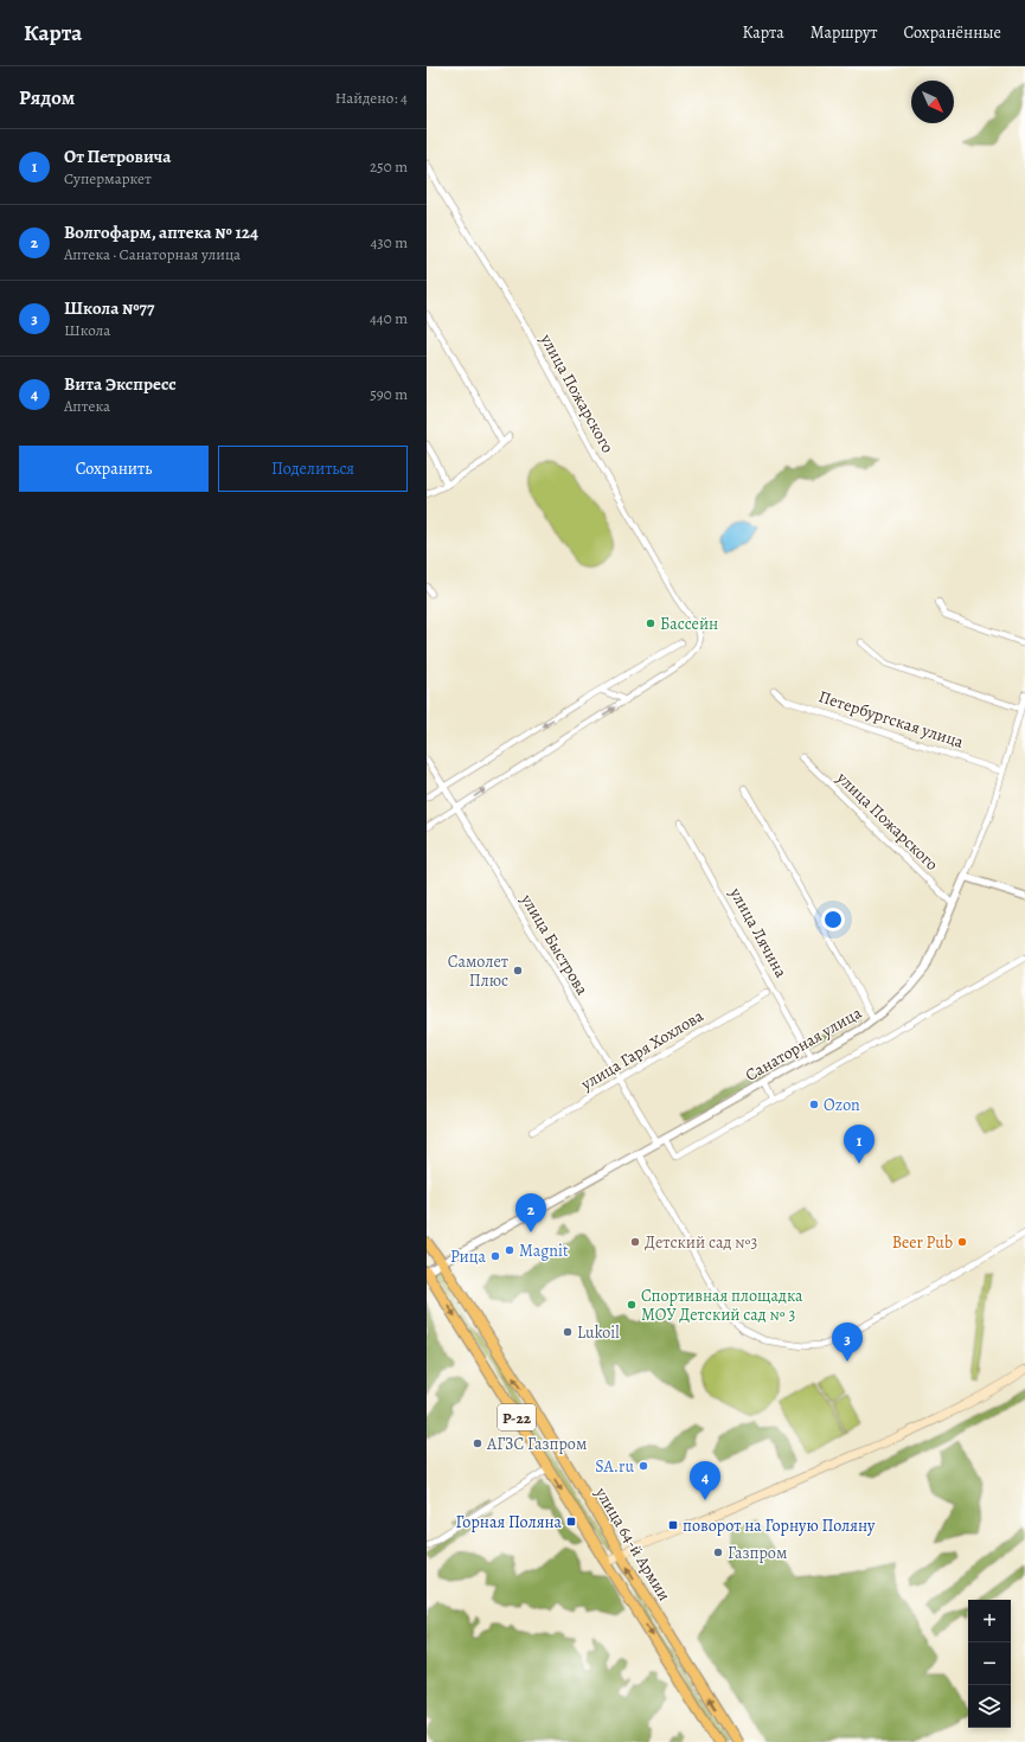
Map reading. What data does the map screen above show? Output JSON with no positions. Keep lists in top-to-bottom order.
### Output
{
  "streets": {
    "highway": ["Р-22", "улица 64-й Армии"],
    "street": [
      "улица Пожарского",
      "Петербургская улица",
      "улица Лячина",
      "улица Быстрова",
      "Санаторная улица",
      "улица Гаря Хохлова"
    ]
  },
  "crossings": [
    ["улица Пожарского", "Санаторная улица"],
    ["Петербургская улица", "Санаторная улица"],
    ["улица Лячина", "Санаторная улица"],
    ["улица Быстрова", "Санаторная улица"],
    ["улица Быстрова", "улица Гаря Хохлова"],
    ["Санаторная улица", "улица 64-й Армии"]
  ],
  "places": {
    "other": [
      "Бассейн",
      "Самолет Плюс",
      "Ozon",
      "Детский сад №3",
      "Beer Pub",
      "Magnit",
      "Рица",
      "Спортивная площадка МОУ Детский сад № 3",
      "Lukoil",
      "АГЗС Газпром",
      "SA.ru",
      "Газпром"
    ],
    "transit": ["Горная Поляна", "поворот на Горную Поляну"]
  },
  "north": "bottom right",
  "page": {
    "header": "Карта",
    "nav": ["Карта", "Маршрут", "Сохранённые"],
    "heading": ["Рядом", "Найдено: 4"],
    "list": [
      {
        "mark": "1",
        "name": "От Петровича",
        "note": "Супермаркет",
        "value": "250 m"
      },
      {
        "mark": "2",
        "name": "Волгофарм, аптека № 124",
        "note": "Аптека · Санаторная улица",
        "value": "430 m"
      },
      {
        "mark": "3",
        "name": "Школа №77",
        "note": "Школа",
        "value": "440 m"
      },
      {
        "mark": "4",
        "name": "Вита Экспресс",
        "note": "Аптека",
        "value": "590 m"
      }
    ],
    "buttons": ["Сохранить", "Поделиться"],
    "pins": [
      "1",
      "2",
      "3",
      "4"
    ],
    "map_buttons": ["+", "−"]
  }
}
